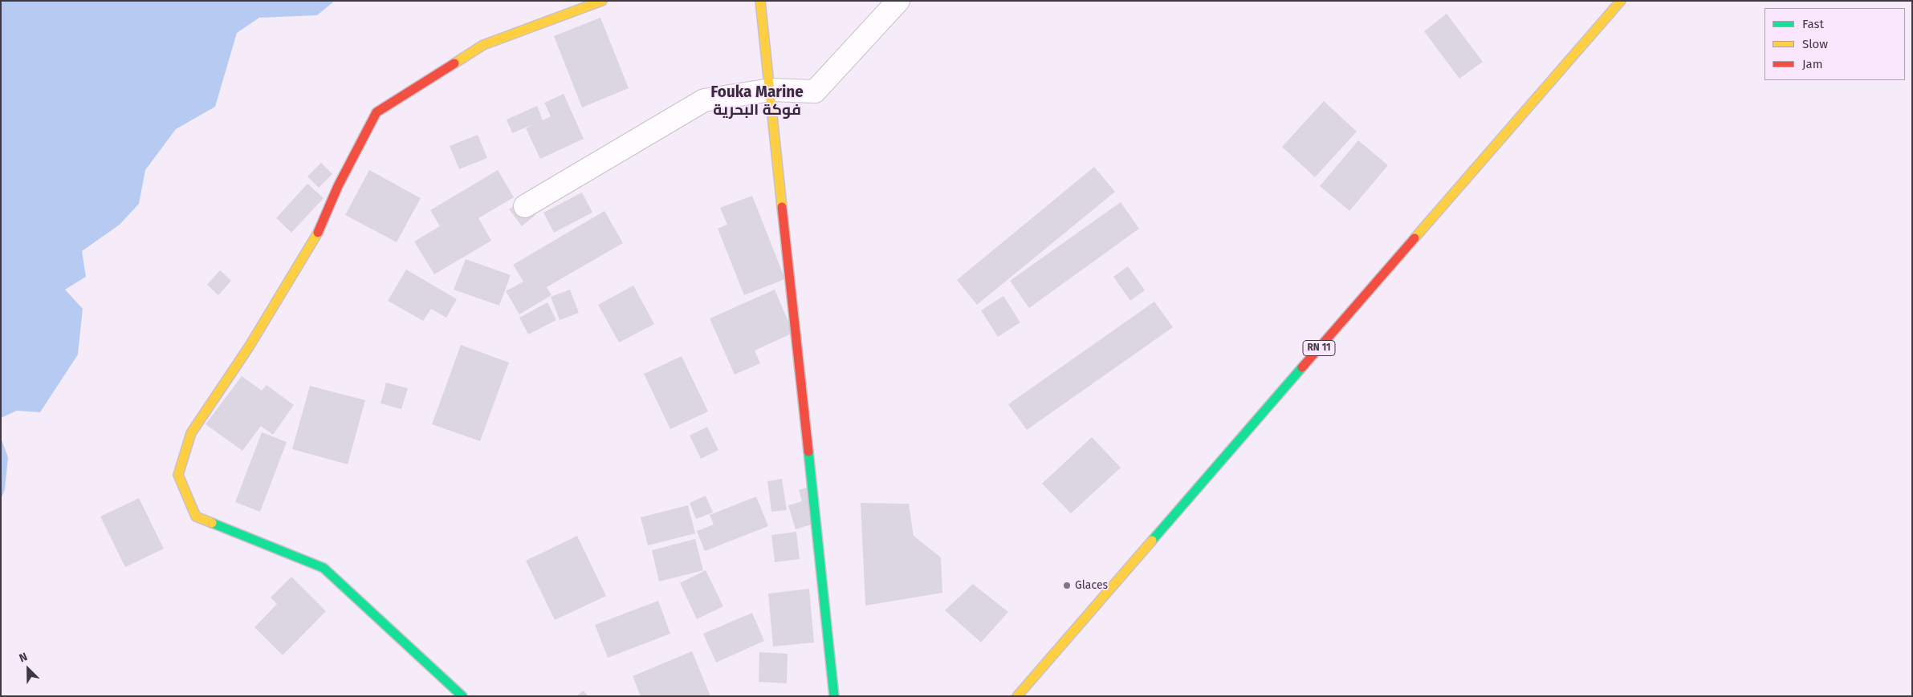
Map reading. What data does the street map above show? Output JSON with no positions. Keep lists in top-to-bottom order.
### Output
{
  "streets": {
    "street": ["RN 11"]
  },
  "districts": ["Fouka Marine فوكة البحرية"],
  "places": ["Glaces"],
  "legend": ["Fast", "Slow", "Jam"],
  "north": "top left"
}
